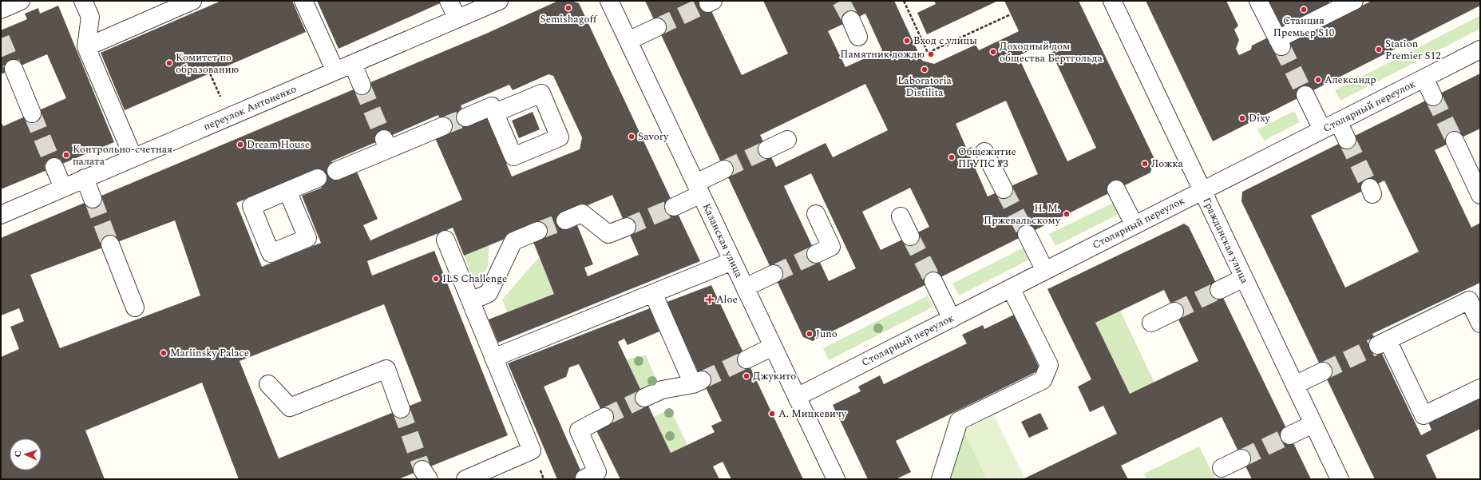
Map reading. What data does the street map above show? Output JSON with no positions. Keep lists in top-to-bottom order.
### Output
{
  "streets": {
    "street": [
      "Столярный переулок",
      "переулок Антоненко",
      "Казанская улица",
      "Гражданская улица"
    ]
  },
  "crossings": [
    ["Столярный переулок", "Казанская улица"],
    ["Столярный переулок", "Гражданская улица"]
  ],
  "places": {
    "other": [
      "Semishagoff",
      "Станция Премьер S10",
      "Вход с улицы",
      "Station Premier S12",
      "Доходный дом общества Бертгольда",
      "Памятник дождю",
      "Комитет по образованию",
      "Laboratoria Distilita",
      "Александр",
      "Dixy",
      "Savory",
      "Dream House",
      "Контрольно-счетная палата",
      "Общежитие ПГУПС №3",
      "Ложка",
      "Н. М. Пржевальскому",
      "ILS Challenge",
      "Juno",
      "Mariinsky Palace",
      "Джукито",
      "А. Мицкевичу"
    ],
    "health": ["Aloe"]
  },
  "north": "left"
}
